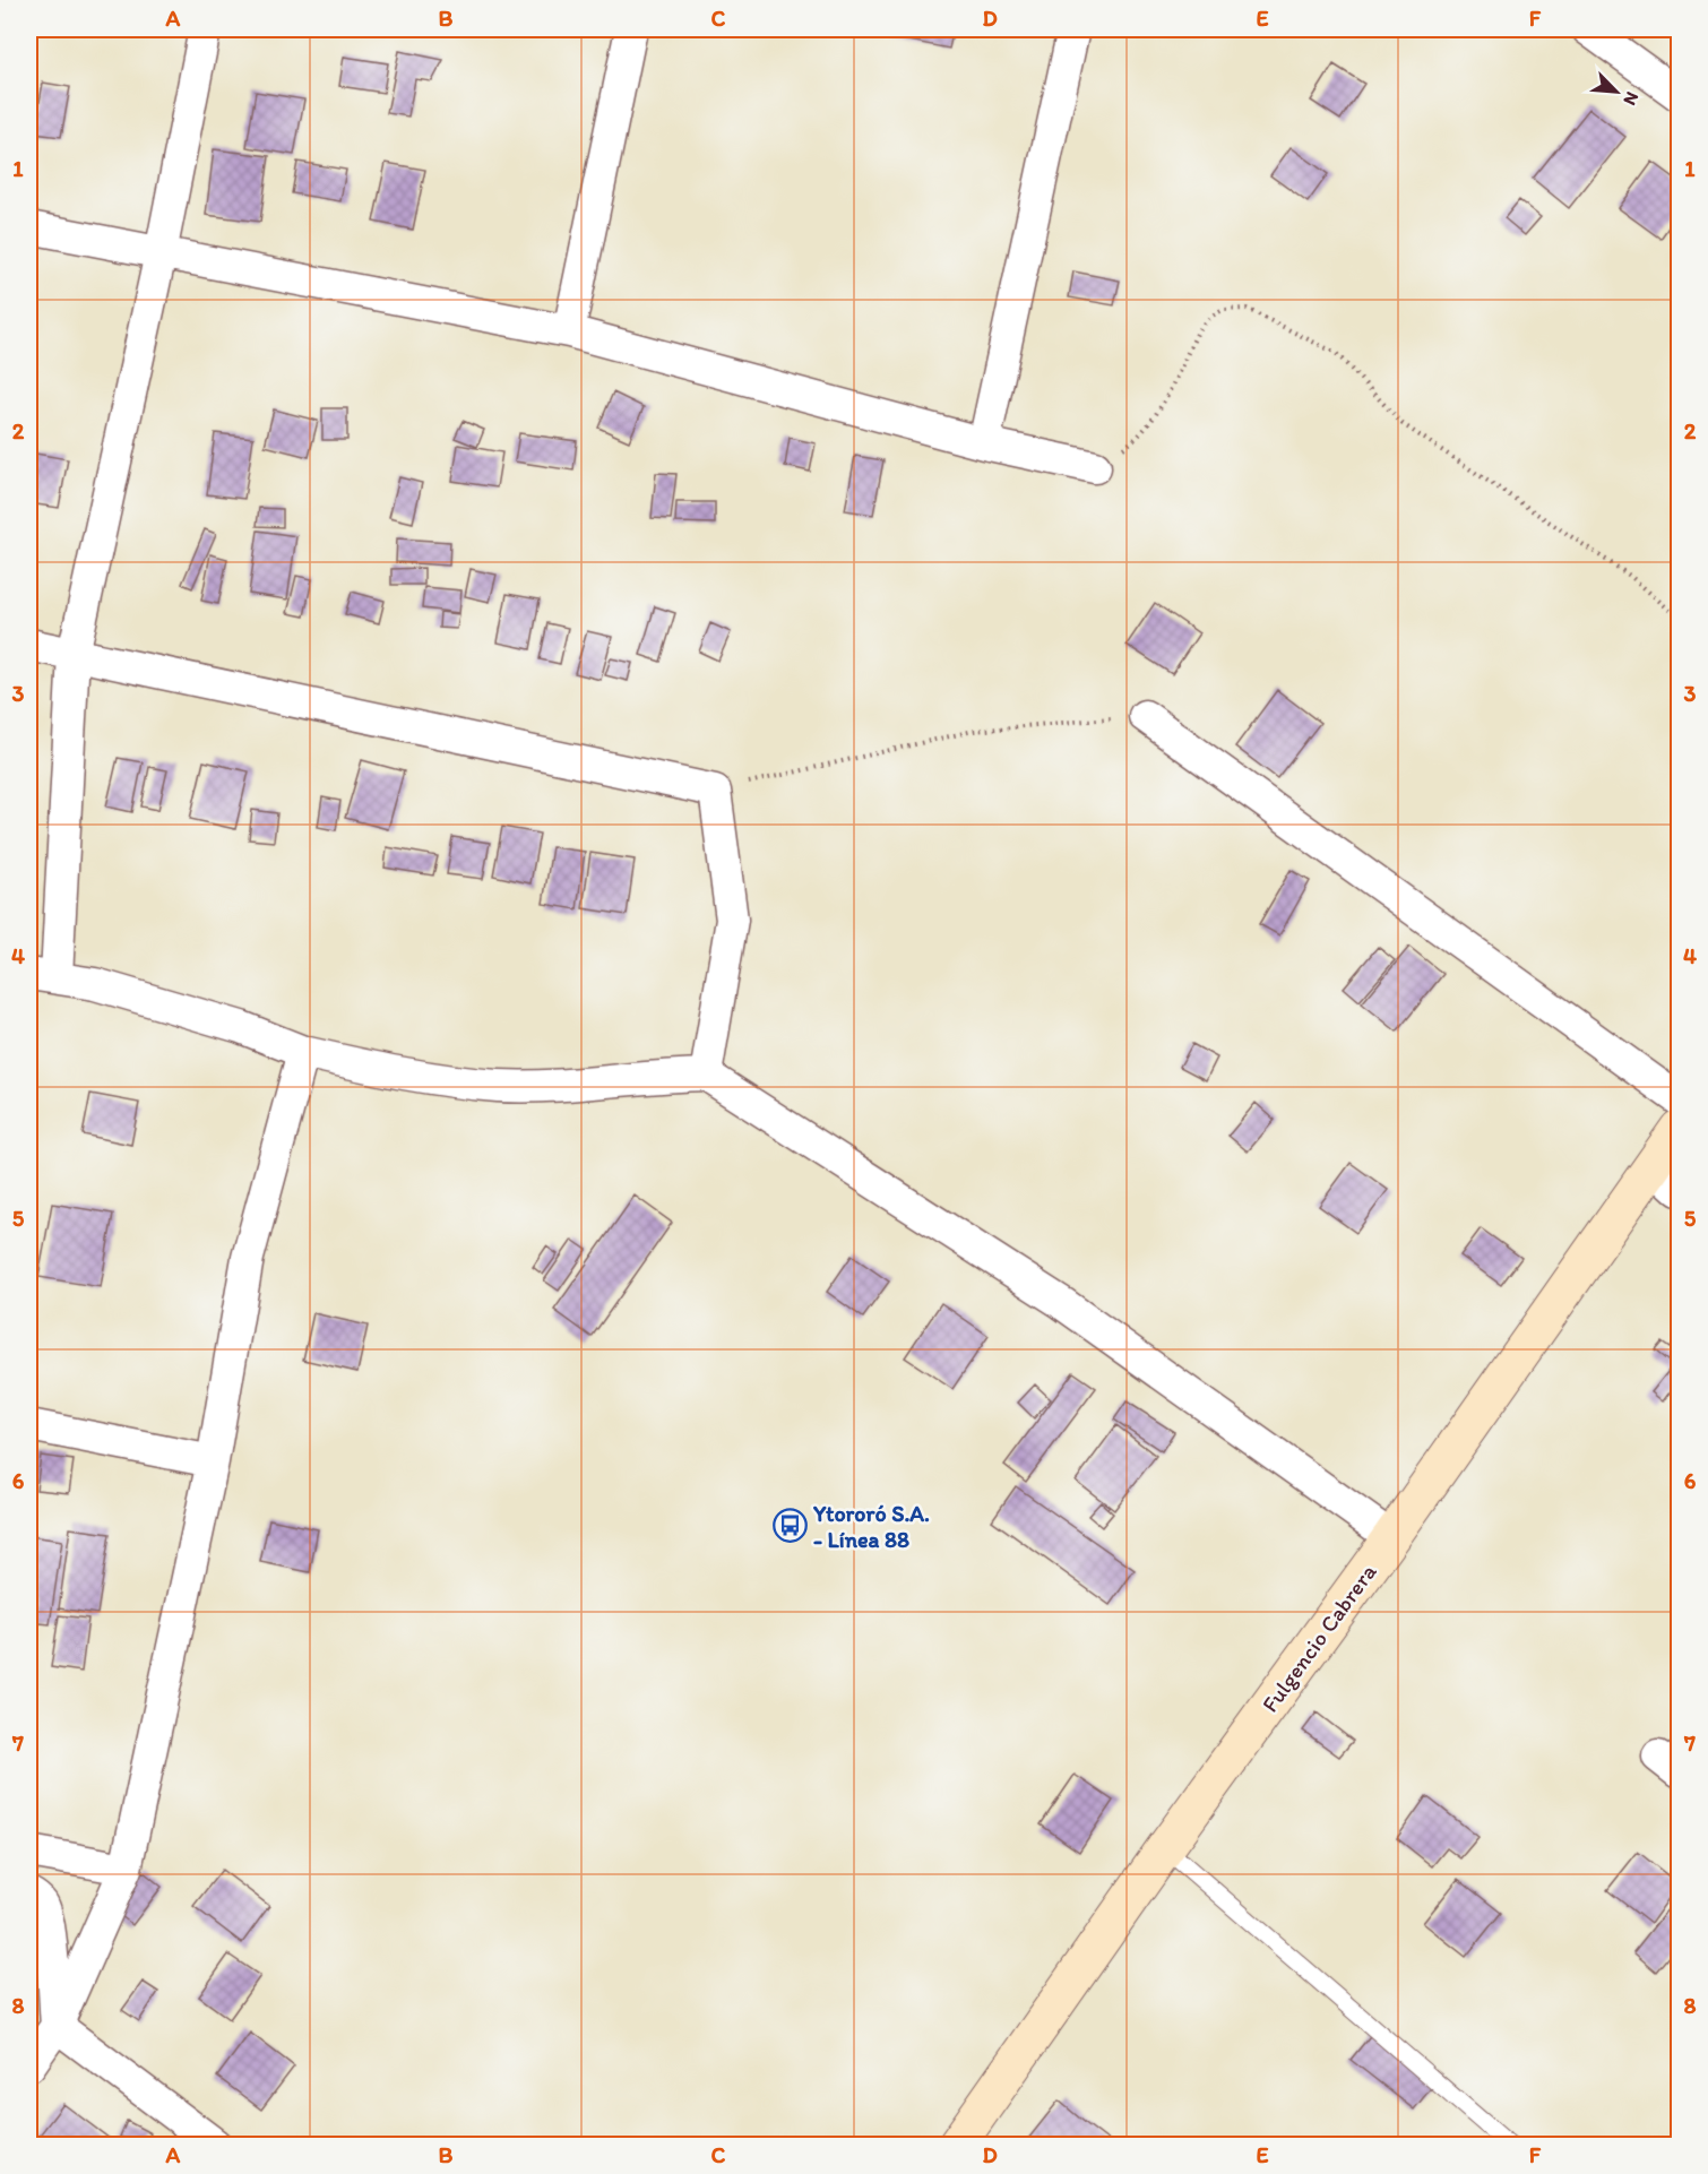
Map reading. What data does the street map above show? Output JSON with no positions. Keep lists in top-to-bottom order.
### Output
{
  "streets": {
    "main road": ["Fulgencio Cabrera"]
  },
  "places": {
    "bus stop": ["Ytororó S.A. - Línea 88"]
  },
  "north": "bottom right",
  "grid": {
    "columns": [
      "A",
      "B",
      "C",
      "D",
      "E",
      "F"
    ],
    "rows": [
      "1",
      "2",
      "3",
      "4",
      "5",
      "6",
      "7",
      "8"
    ]
  }
}
